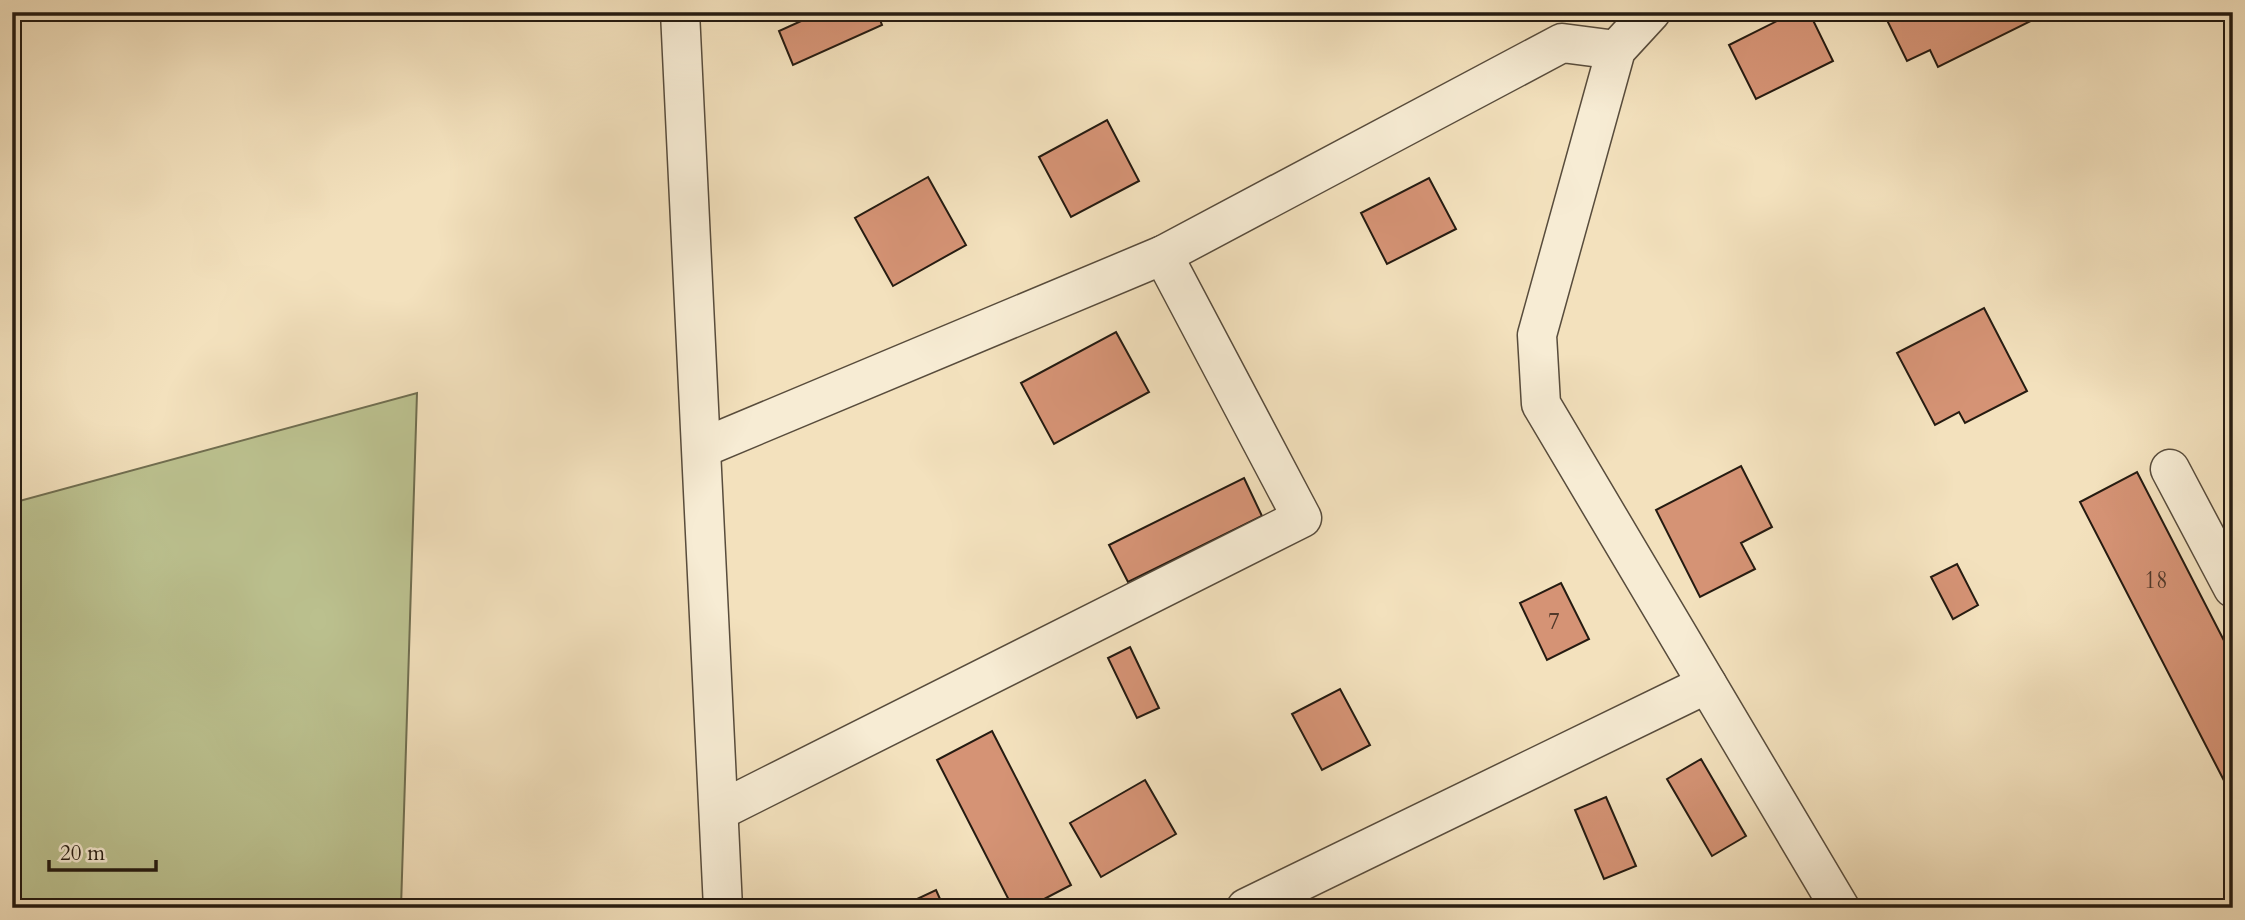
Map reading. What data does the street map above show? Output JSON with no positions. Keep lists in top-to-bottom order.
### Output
{
  "house_numbers": ["18", "7"],
  "scale_bar": "20 m"
}
